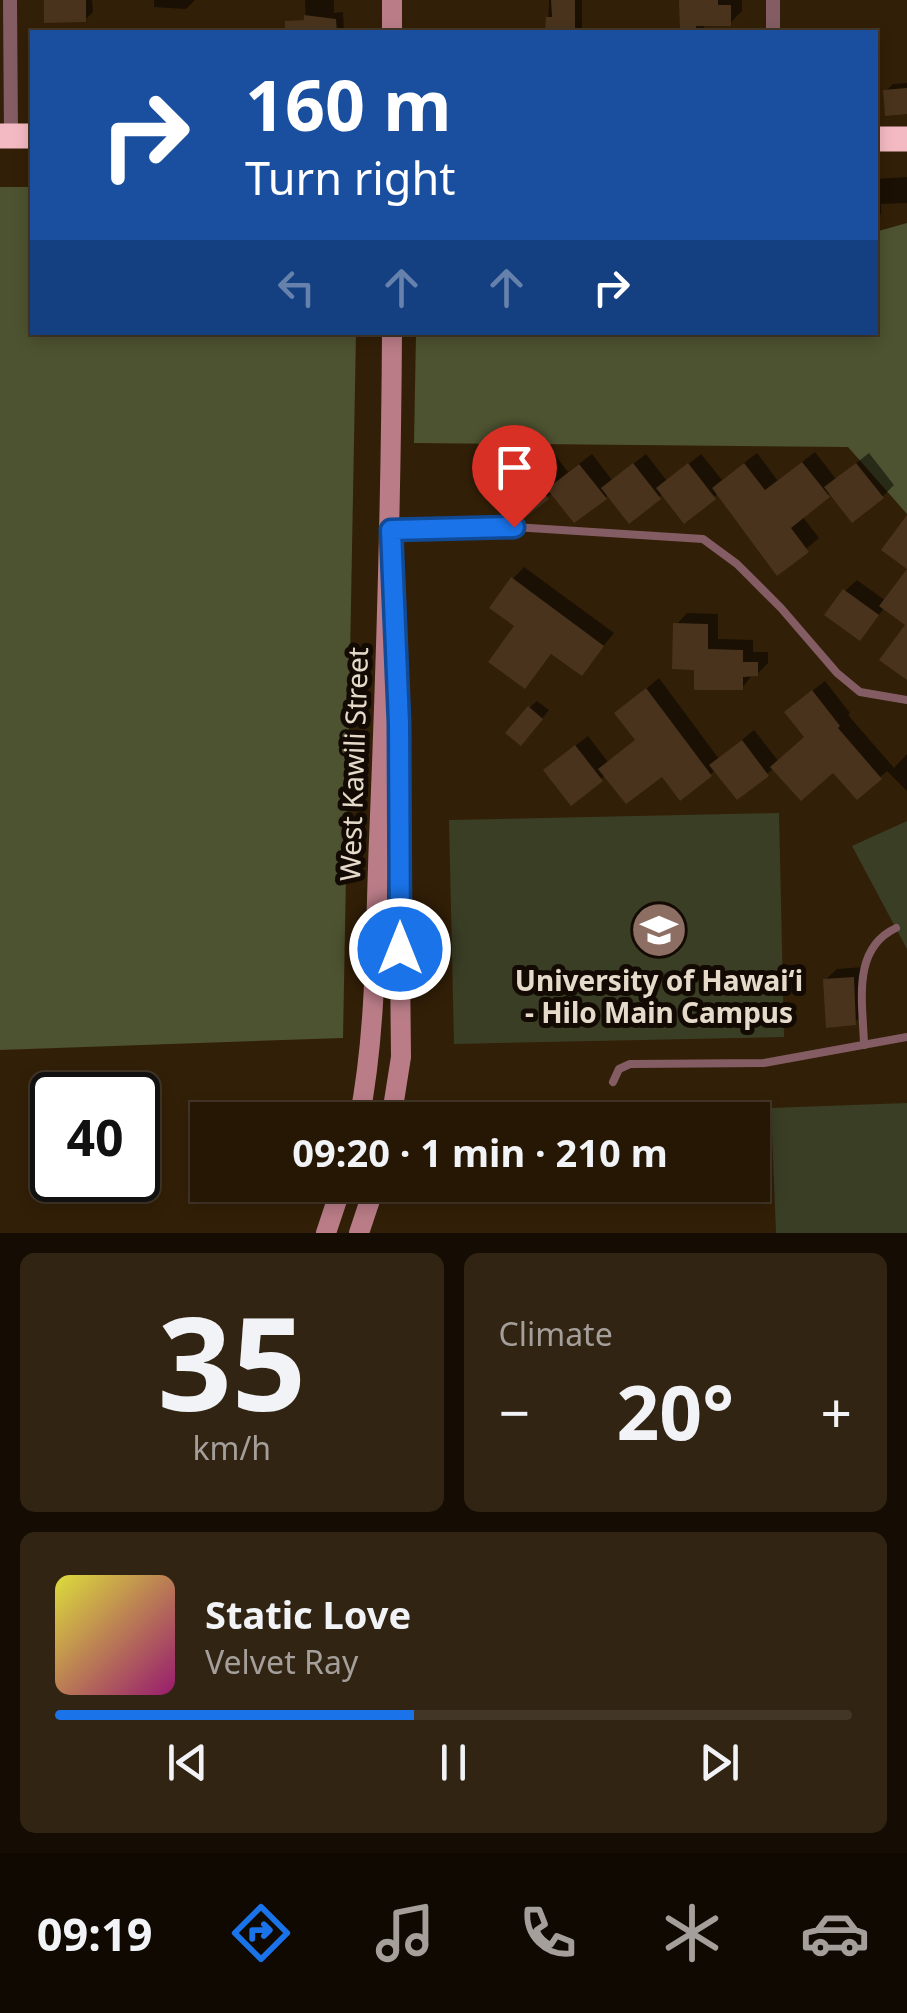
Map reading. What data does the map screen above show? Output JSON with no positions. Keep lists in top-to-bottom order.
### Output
{
  "streets": {
    "street": ["West Kawili Street"]
  },
  "places": {
    "school or university": ["University of Hawaiʻi - Hilo Main Campus"]
  },
  "page": {
    "turn": ["160 m", "Turn right"],
    "limit": "40",
    "trip": "09:20 · 1 min · 210 m",
    "tile": [
      ["35", "km/h"],
      "Climate"
    ],
    "heat": ["−", "20°", "+"],
    "song": ["Static Love", "Velvet Ray"],
    "tabs": "09:19"
  }
}
